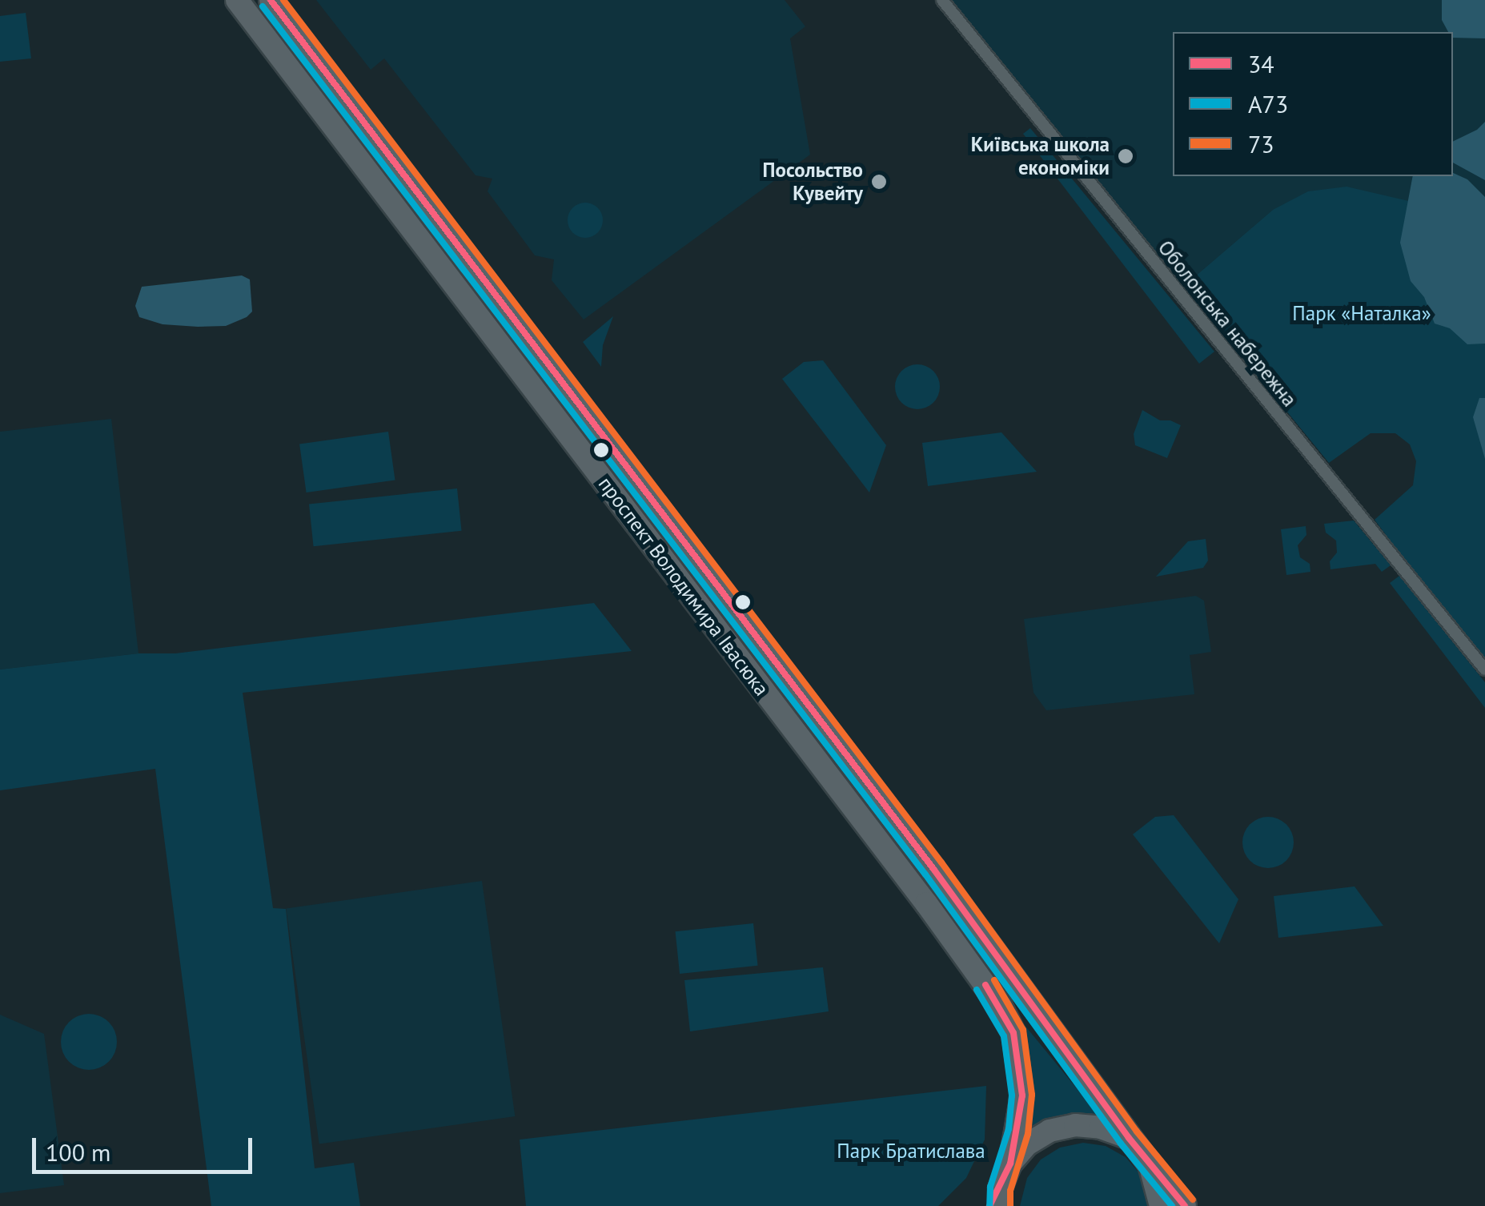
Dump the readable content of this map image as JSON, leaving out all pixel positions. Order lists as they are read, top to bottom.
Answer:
{
  "streets": {
    "main road": ["проспект Володимира Івасюка"],
    "street": ["Оболонська набережна"]
  },
  "parks": ["Парк «Наталка»", "Парк Братислава"],
  "places": ["Київська школа економіки", "Посольство Кувейту"],
  "lines": ["transit line 34", "transit line 73", "transit line А73"],
  "legend": ["34", "А73", "73"],
  "scale_bar": "100 m"
}
